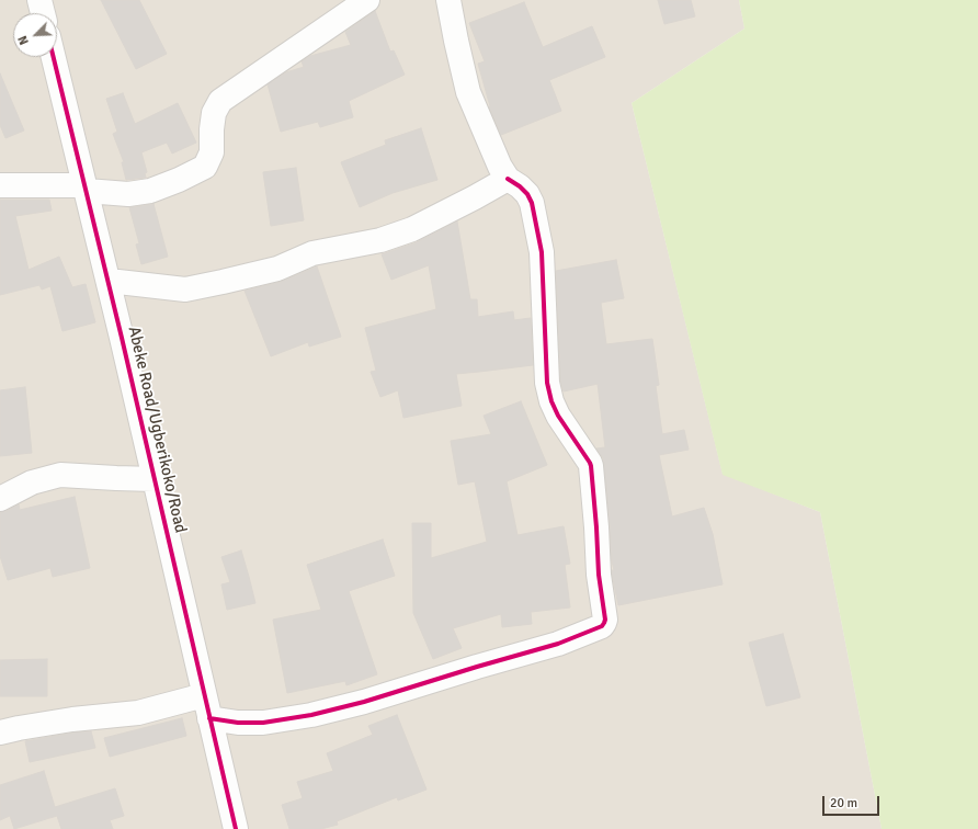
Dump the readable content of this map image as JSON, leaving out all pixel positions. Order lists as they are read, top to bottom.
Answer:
{
  "streets": {
    "street": ["Abeke Road/Ugberikoko/Road"]
  },
  "scale_bar": "20 m",
  "north": "bottom left"
}
